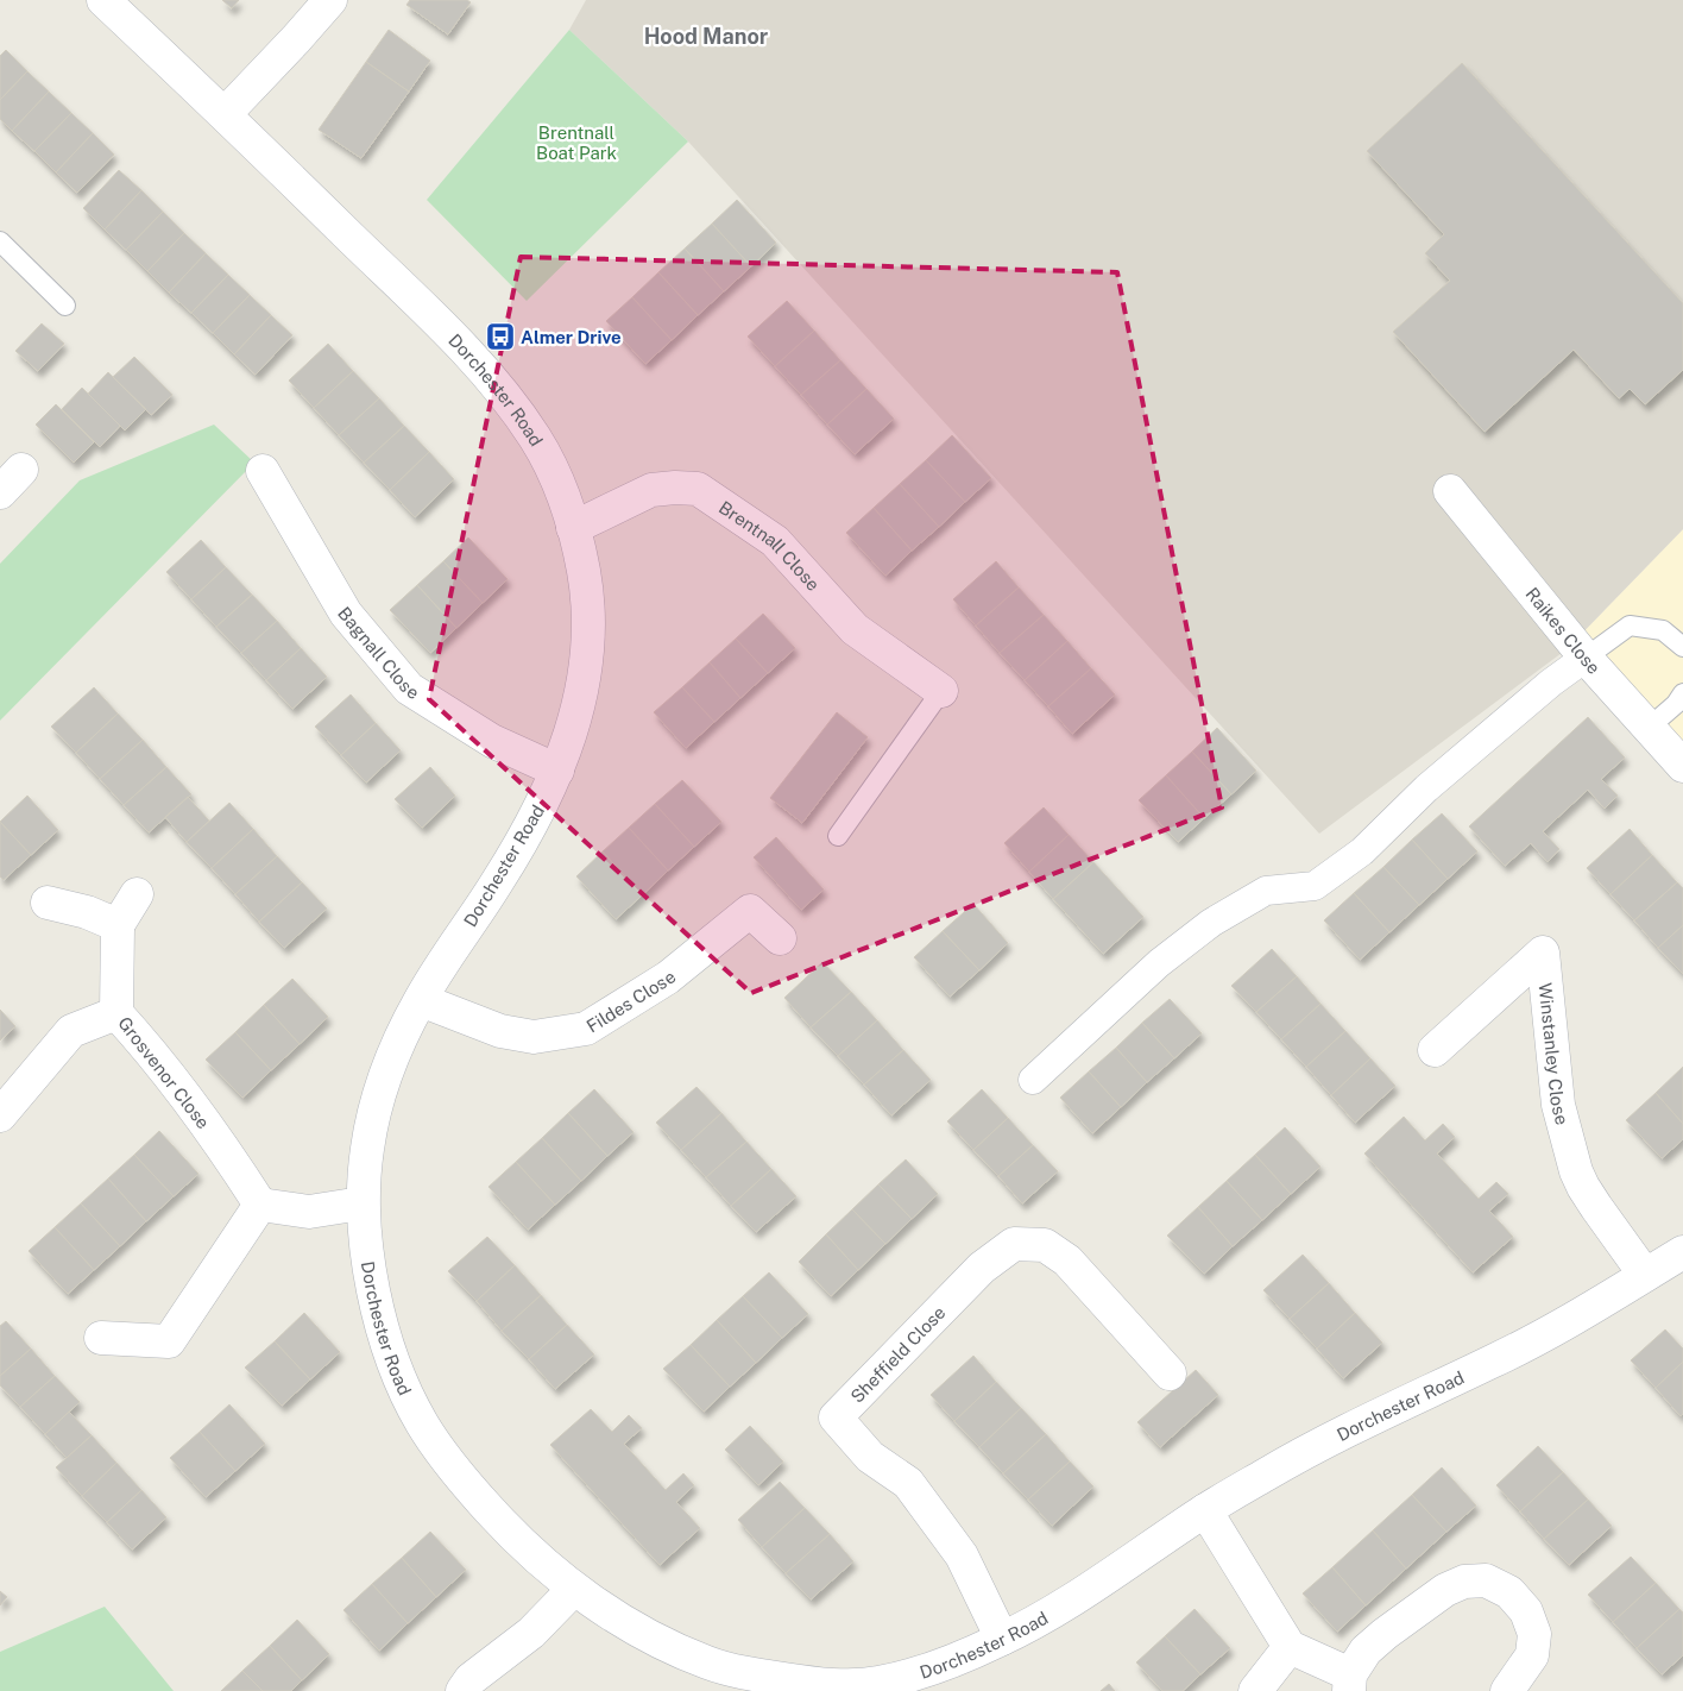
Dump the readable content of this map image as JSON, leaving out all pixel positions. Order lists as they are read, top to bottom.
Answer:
{
  "streets": {
    "street": [
      "Dorchester Road",
      "Brentnall Close",
      "Raikes Close",
      "Bagnall Close",
      "Fildes Close",
      "Winstanley Close",
      "Grosvenor Close",
      "Sheffield Close"
    ]
  },
  "crossings": [
    ["Dorchester Road", "Brentnall Close"],
    ["Dorchester Road", "Bagnall Close"],
    ["Dorchester Road", "Fildes Close"],
    ["Dorchester Road", "Winstanley Close"],
    ["Dorchester Road", "Sheffield Close"]
  ],
  "districts": ["Hood Manor"],
  "parks": ["Brentnall Boat Park"],
  "places": {
    "bus stop": ["Almer Drive"]
  }
}
